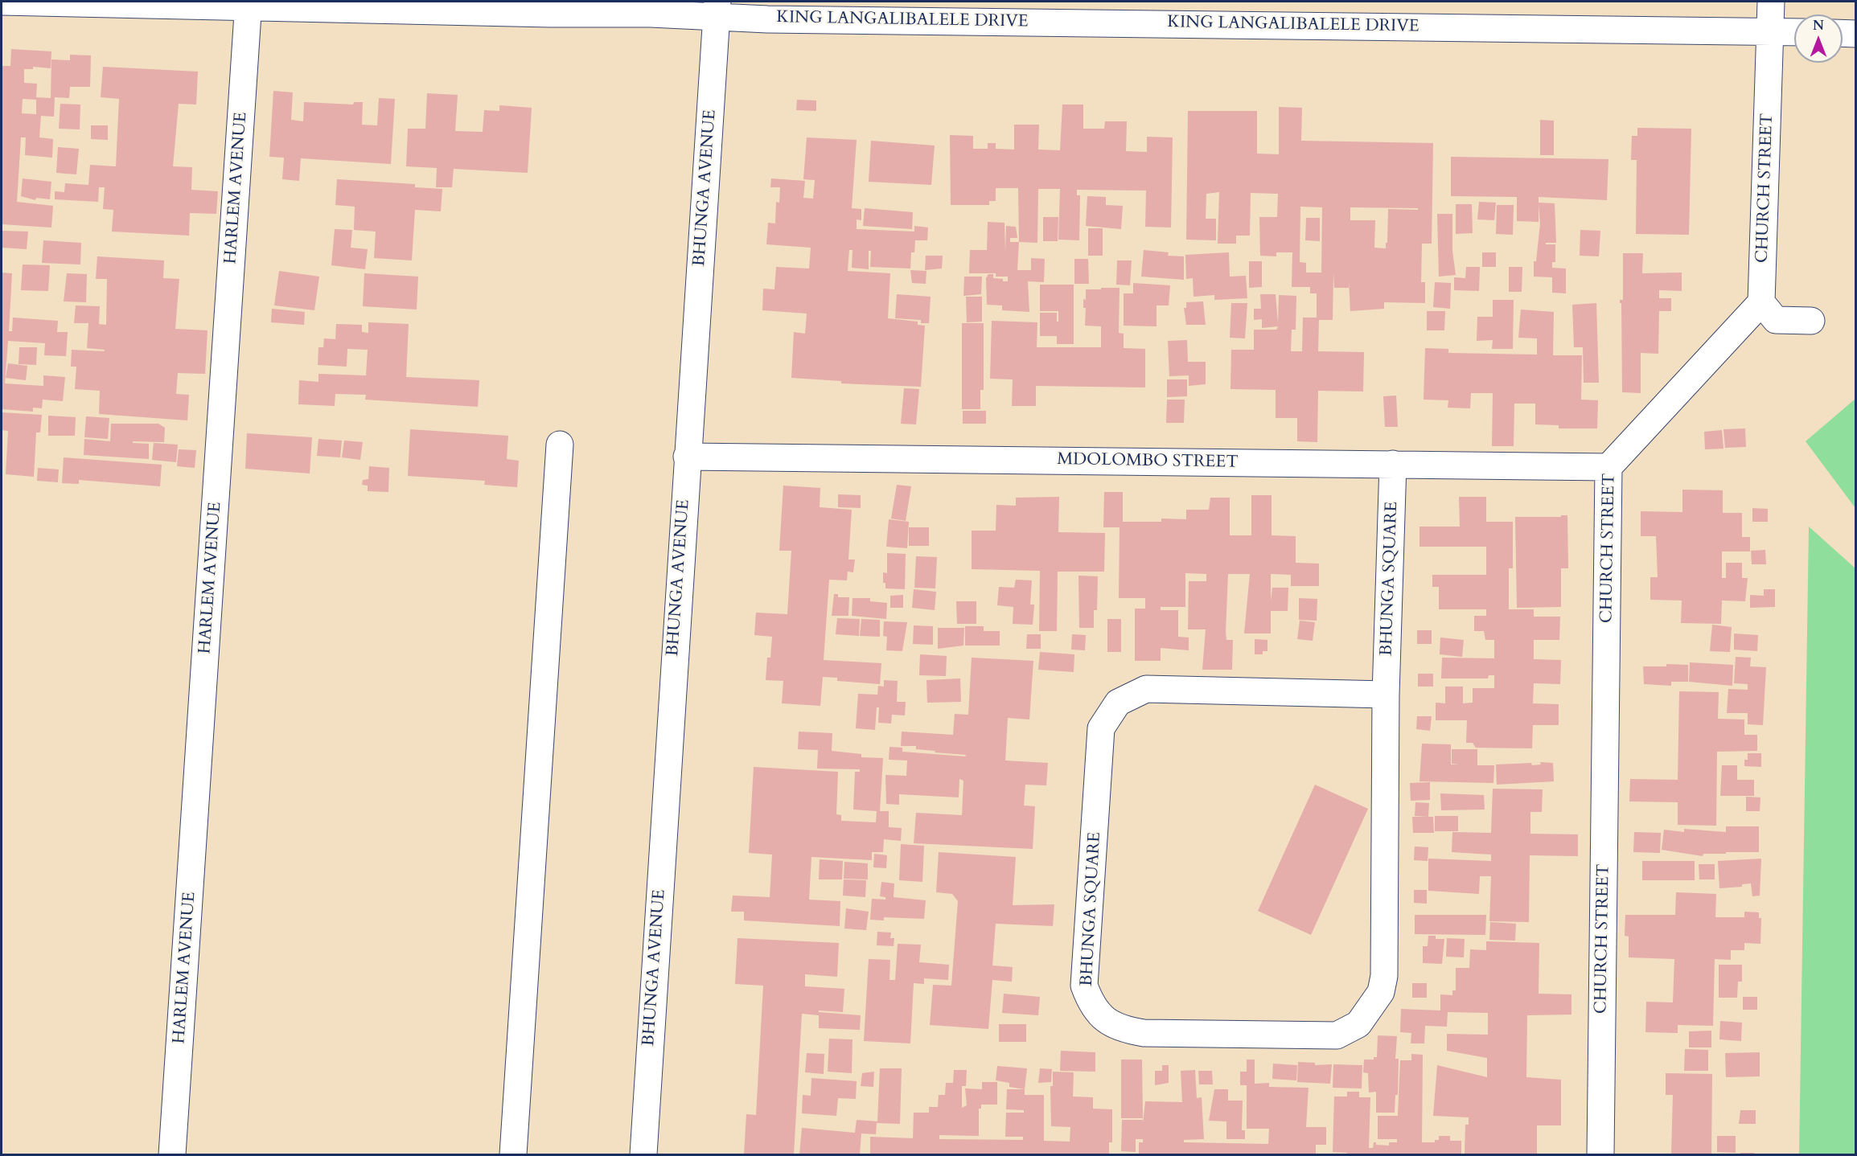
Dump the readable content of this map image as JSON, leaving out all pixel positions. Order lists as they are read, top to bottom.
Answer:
{
  "streets": {
    "street": [
      "KING LANGALIBALELE DRIVE",
      "HARLEM AVENUE",
      "BHUNGA AVENUE",
      "CHURCH STREET",
      "MDOLOMBO STREET",
      "BHUNGA SQUARE"
    ]
  },
  "crossings": [
    ["KING LANGALIBALELE DRIVE", "HARLEM AVENUE"],
    ["KING LANGALIBALELE DRIVE", "BHUNGA AVENUE"],
    ["KING LANGALIBALELE DRIVE", "CHURCH STREET"],
    ["BHUNGA AVENUE", "MDOLOMBO STREET"],
    ["CHURCH STREET", "MDOLOMBO STREET"],
    ["MDOLOMBO STREET", "BHUNGA SQUARE"]
  ],
  "north": "top"
}
